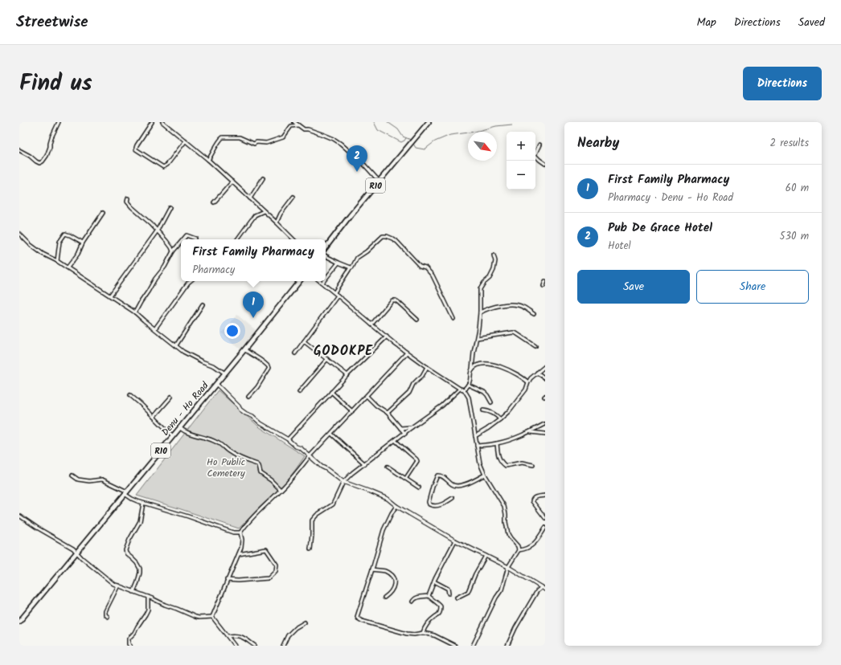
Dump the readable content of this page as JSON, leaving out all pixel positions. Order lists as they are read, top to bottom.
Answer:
{
  "streets": {
    "main road": ["R10", "Denu - Ho Road"]
  },
  "districts": ["GODOKPE"],
  "parks": ["Ho Public Cemetery"],
  "north": "bottom right",
  "page": {
    "header": "Streetwise",
    "nav": ["Map", "Directions", "Saved"],
    "title": "Find us",
    "buttons": [
      "Directions",
      ["Save", "Share"]
    ],
    "heading": ["Nearby", "2 results"],
    "map_buttons": ["+", "−"],
    "pins": ["2", "1"],
    "list": [
      {
        "mark": "1",
        "name": "First Family Pharmacy",
        "note": "Pharmacy · Denu - Ho Road",
        "value": "60 m"
      },
      {
        "mark": "2",
        "name": "Pub De Grace Hotel",
        "note": "Hotel",
        "value": "530 m"
      }
    ],
    "popup": ["First Family Pharmacy", "Pharmacy"]
  }
}
